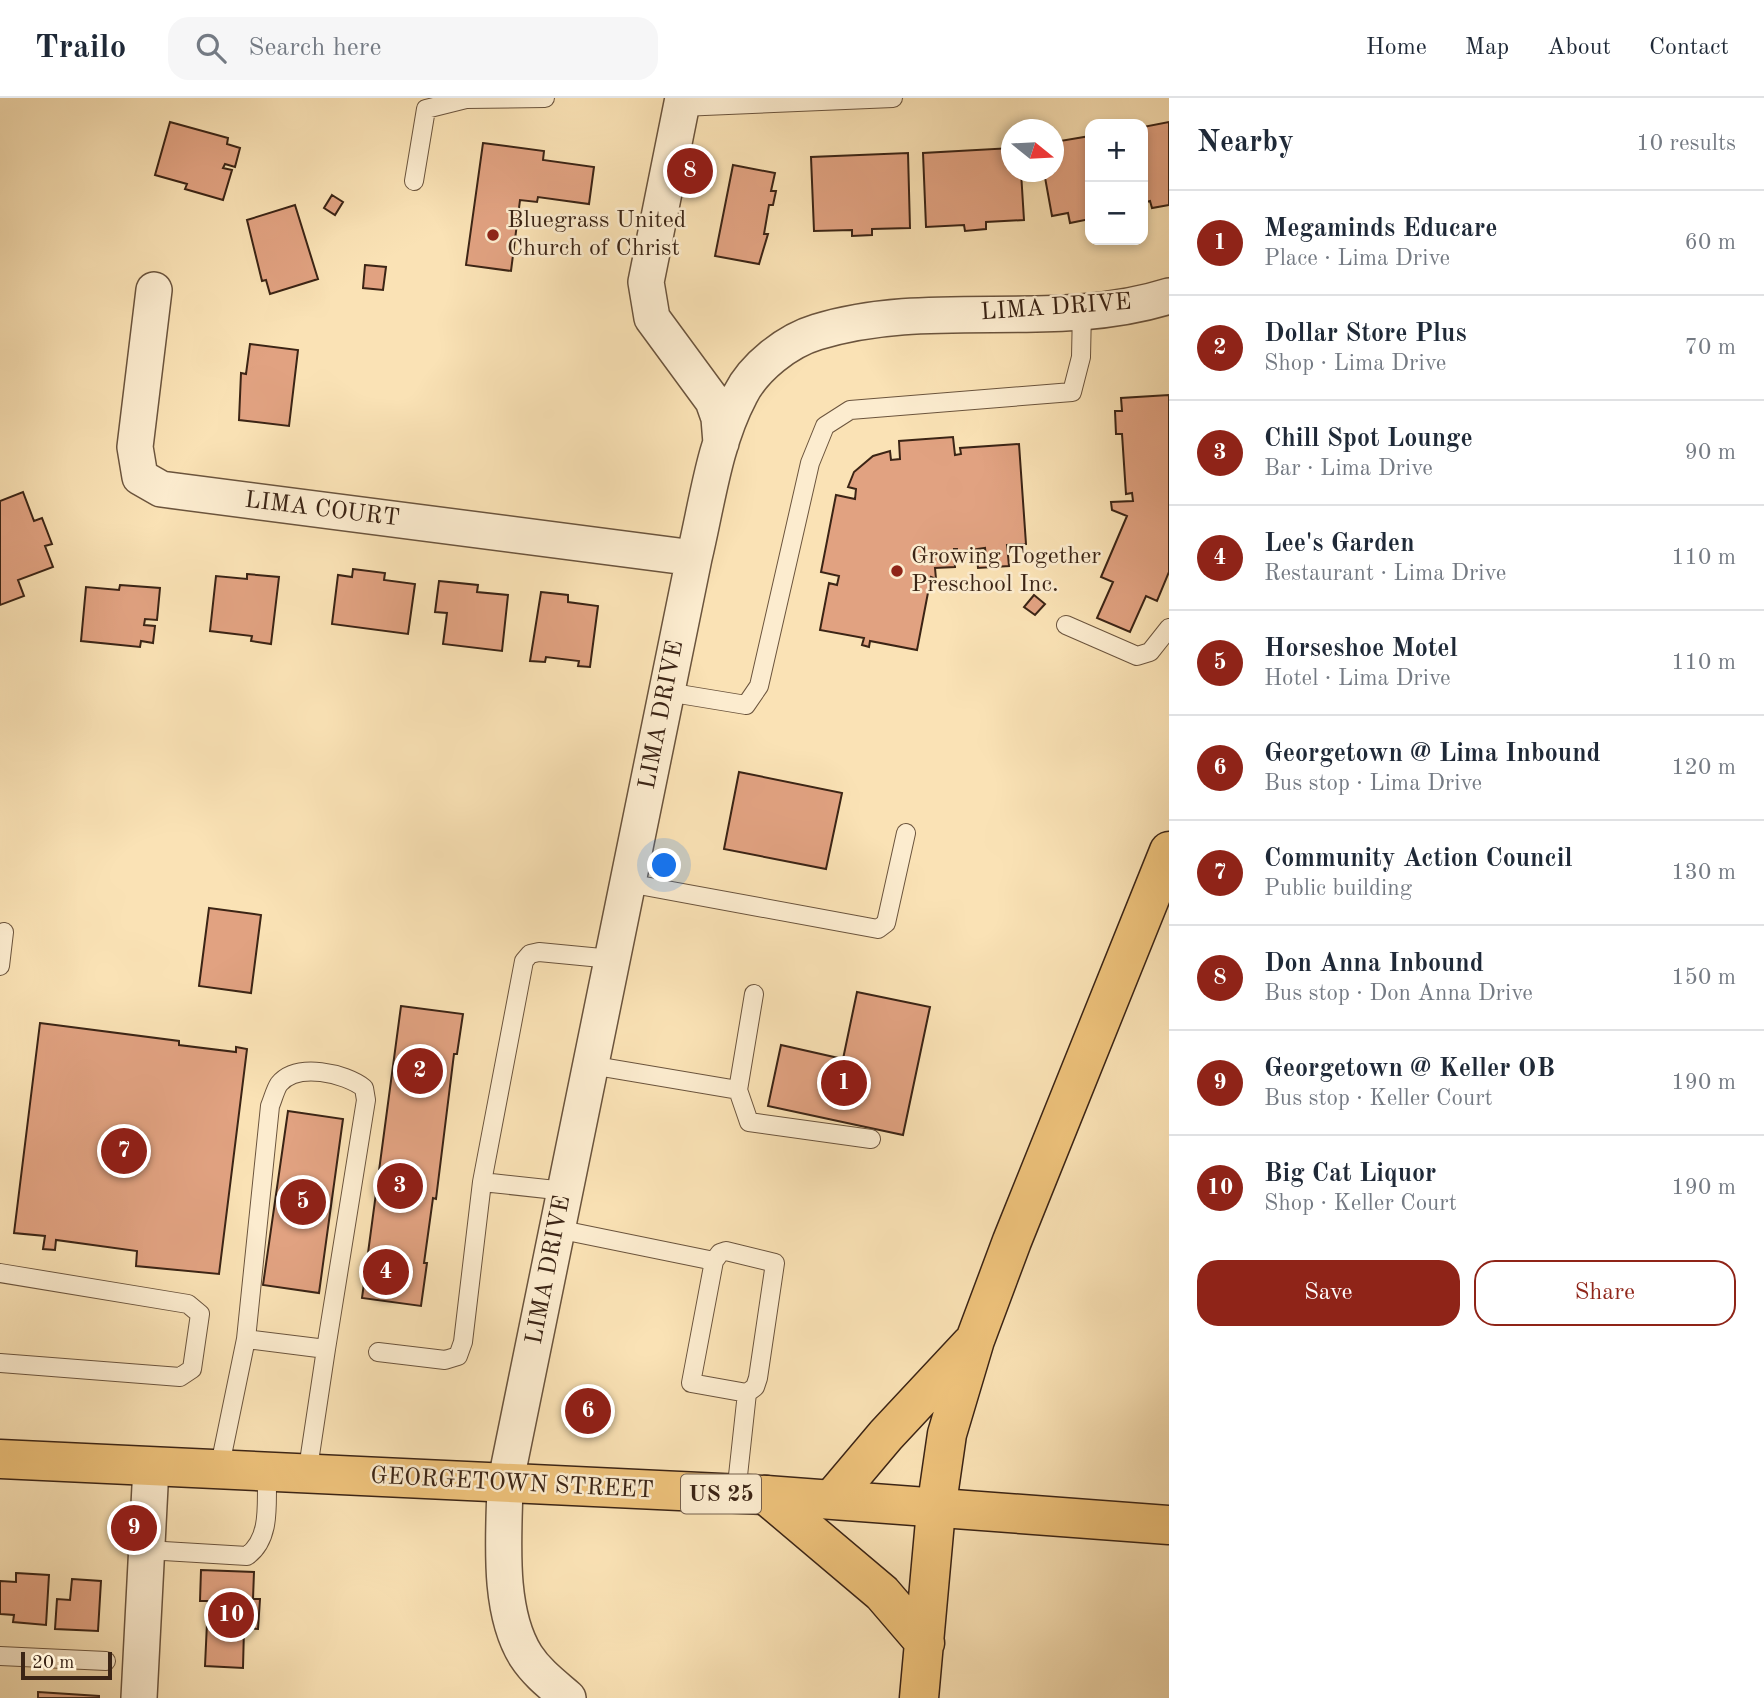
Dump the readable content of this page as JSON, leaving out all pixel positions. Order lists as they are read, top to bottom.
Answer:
{
  "streets": {
    "main road": ["GEORGETOWN STREET", "US 25"],
    "street": ["LIMA DRIVE", "LIMA COURT"]
  },
  "crossings": [
    ["LIMA DRIVE", "LIMA COURT"],
    ["LIMA DRIVE", "GEORGETOWN STREET"]
  ],
  "places": ["Bluegrass United Church of Christ", "Growing Together Preschool Inc."],
  "scale_bar": "20 m",
  "north": "right",
  "page": {
    "header": "Trailo",
    "search": "Search here",
    "nav": [
      "Home",
      "Map",
      "About",
      "Contact"
    ],
    "heading": ["Nearby", "10 results"],
    "map_buttons": ["+", "−"],
    "pins": [
      "8",
      "2",
      "1",
      "7",
      "3",
      "5",
      "4",
      "6",
      "9",
      "10"
    ],
    "list": [
      {
        "mark": "1",
        "name": "Megaminds Educare",
        "note": "Place · Lima Drive",
        "value": "60 m"
      },
      {
        "mark": "2",
        "name": "Dollar Store Plus",
        "note": "Shop · Lima Drive",
        "value": "70 m"
      },
      {
        "mark": "3",
        "name": "Chill Spot Lounge",
        "note": "Bar · Lima Drive",
        "value": "90 m"
      },
      {
        "mark": "4",
        "name": "Lee's Garden",
        "note": "Restaurant · Lima Drive",
        "value": "110 m"
      },
      {
        "mark": "5",
        "name": "Horseshoe Motel",
        "note": "Hotel · Lima Drive",
        "value": "110 m"
      },
      {
        "mark": "6",
        "name": "Georgetown @ Lima Inbound",
        "note": "Bus stop · Lima Drive",
        "value": "120 m"
      },
      {
        "mark": "7",
        "name": "Community Action Council",
        "note": "Public building",
        "value": "130 m"
      },
      {
        "mark": "8",
        "name": "Don Anna Inbound",
        "note": "Bus stop · Don Anna Drive",
        "value": "150 m"
      },
      {
        "mark": "9",
        "name": "Georgetown @ Keller OB",
        "note": "Bus stop · Keller Court",
        "value": "190 m"
      },
      {
        "mark": "10",
        "name": "Big Cat Liquor",
        "note": "Shop · Keller Court",
        "value": "190 m"
      }
    ],
    "buttons": ["Save", "Share"],
    "scale": "20 m"
  }
}
